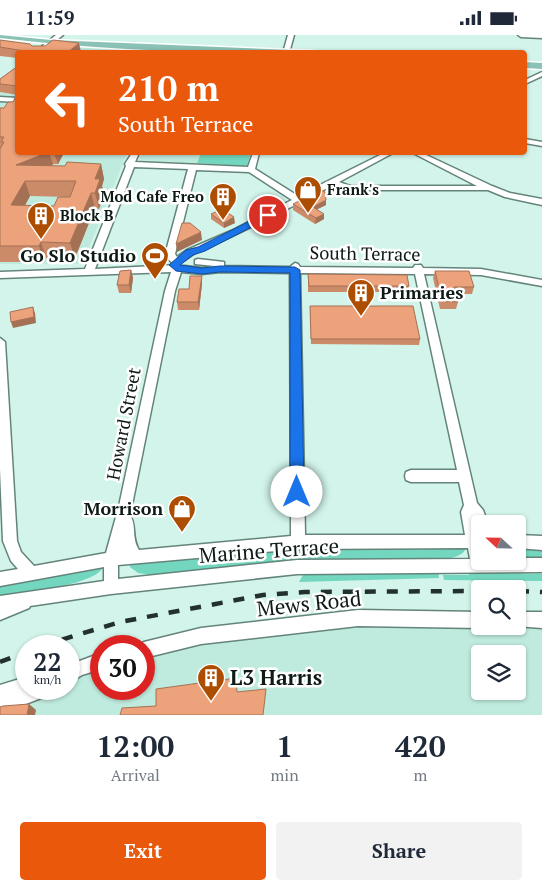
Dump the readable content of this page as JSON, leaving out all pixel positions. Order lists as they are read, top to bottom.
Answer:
{
  "streets": {
    "street": [
      "South Terrace",
      "Howard Street",
      "Marine Terrace",
      "Mews Road"
    ]
  },
  "crossings": [
    ["South Terrace", "Howard Street"],
    ["Howard Street", "Marine Terrace"]
  ],
  "places": {
    "shop": ["Frank's", "Morrison"],
    "building": [
      "Mod Cafe Freo",
      "Block B",
      "Primaries",
      "L3 Harris"
    ],
    "sports": ["Go Slo Studio"]
  },
  "north": "left",
  "page": {
    "status": "11:59",
    "turn": ["210 m", "South Terrace"],
    "speed": "22 km/h",
    "limit": "30",
    "eta": [
      "12:00",
      "Arrival",
      "1",
      "min",
      "420",
      "m"
    ],
    "buttons": ["Exit", "Share"]
  }
}
